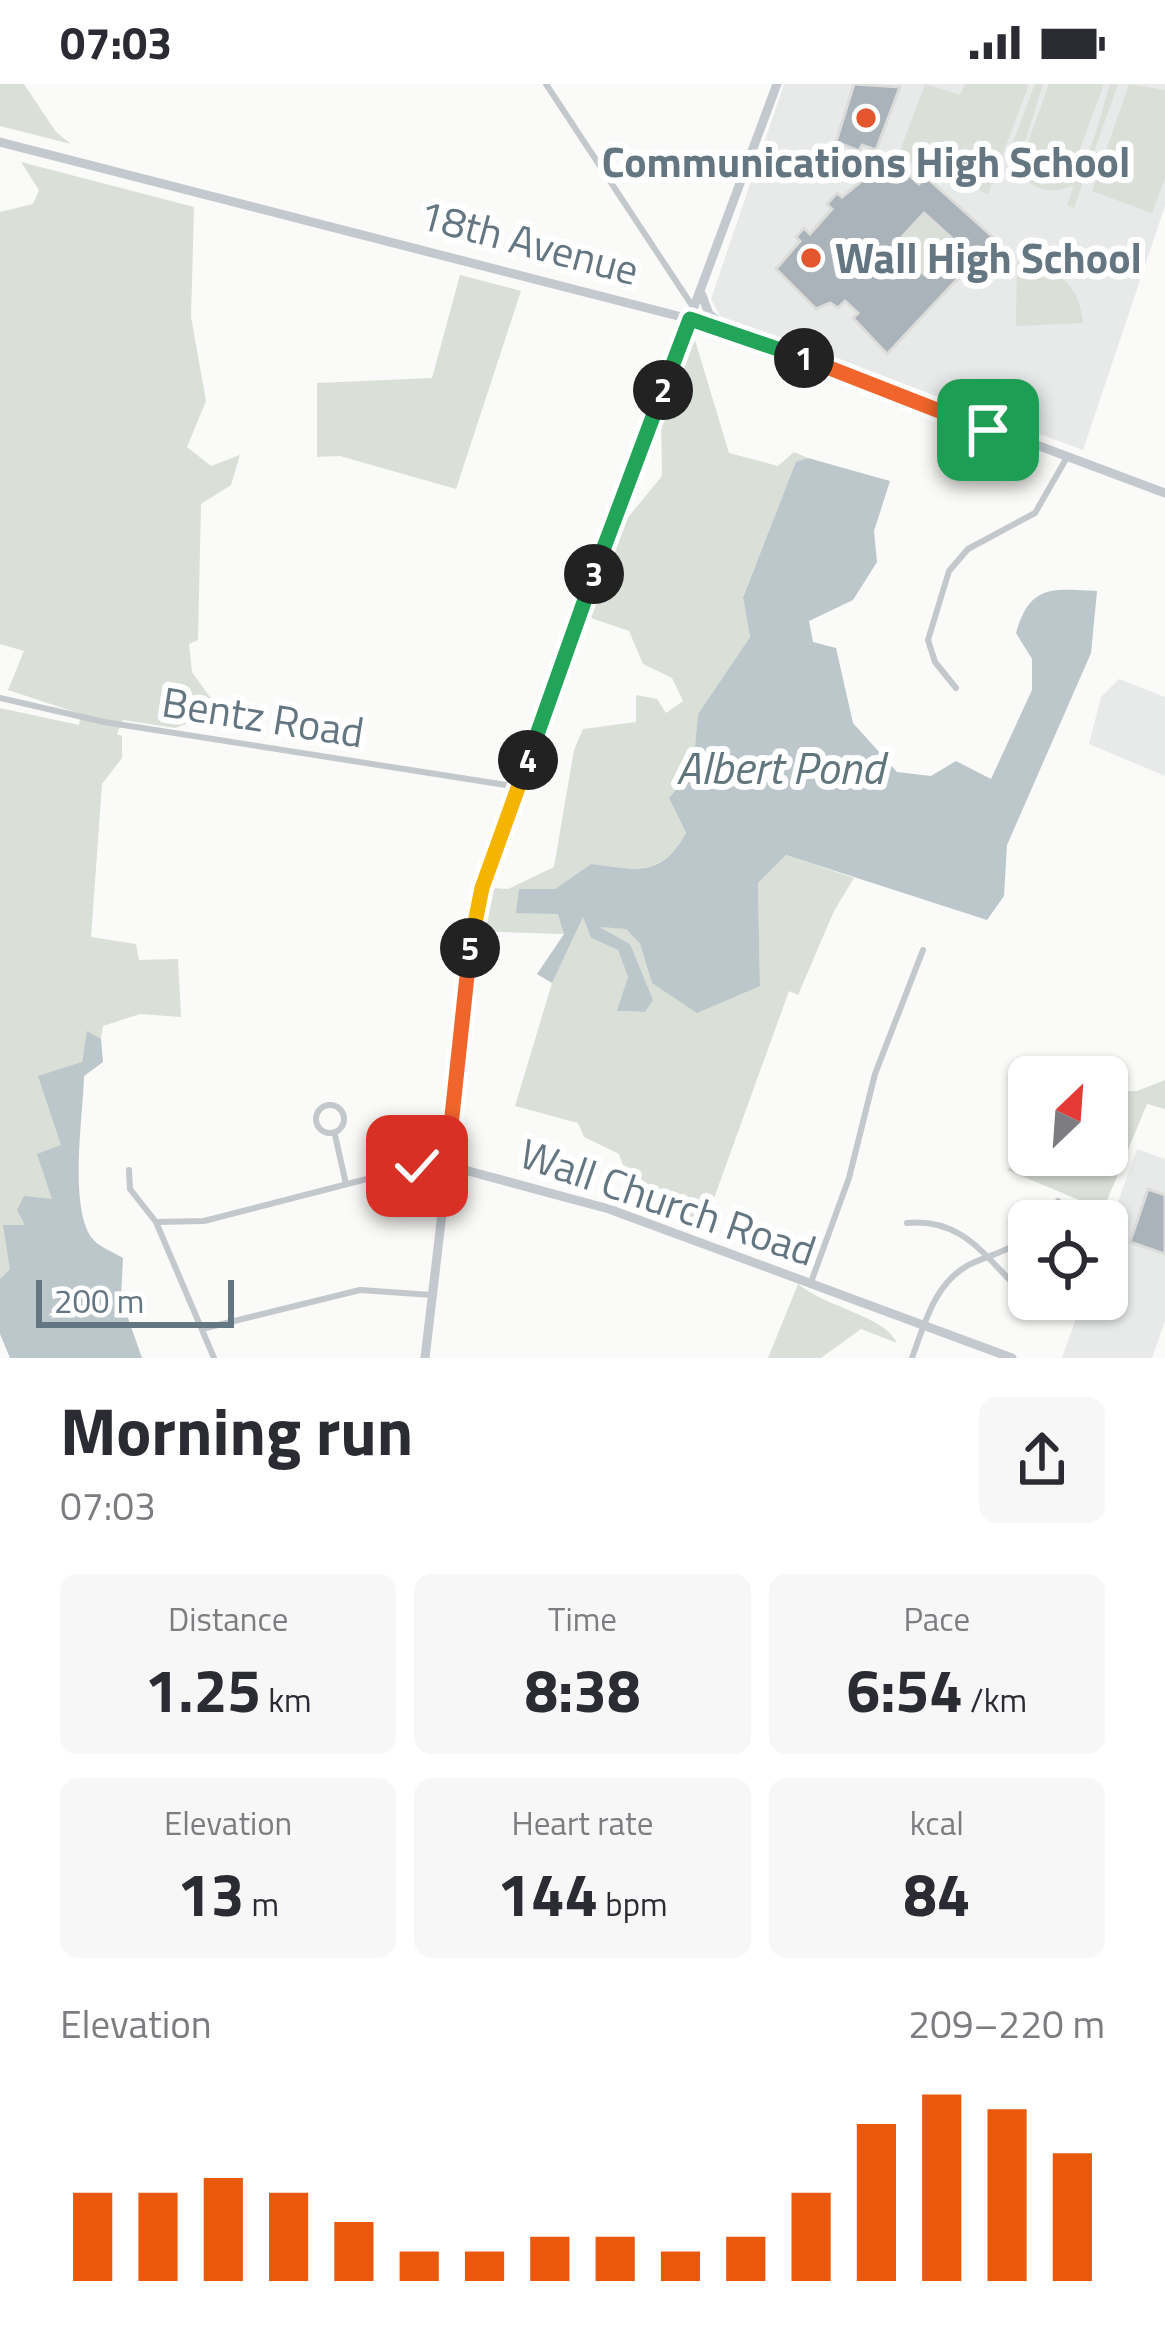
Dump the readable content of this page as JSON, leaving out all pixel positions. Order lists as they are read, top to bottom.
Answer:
{
  "streets": {
    "street": ["18th Avenue", "Bentz Road", "Wall Church Road"]
  },
  "water": ["Albert Pond"],
  "places": ["Communications High School", "Wall High School"],
  "scale_bar": "200 m",
  "north": "top right",
  "page": {
    "status": "07:03",
    "pins": [
      "1",
      "2",
      "3",
      "4",
      "5"
    ],
    "scale": "200 m",
    "heading": ["Morning run", "07:03"],
    "stats": [
      ["Distance", "1.25 km"],
      ["Time", "8:38"],
      ["Pace", "6:54 /km"],
      ["Elevation", "13 m"],
      ["Heart rate", "144 bpm"],
      ["kcal", "84"]
    ],
    "chart": ["Elevation", "209–220 m"]
  }
}
